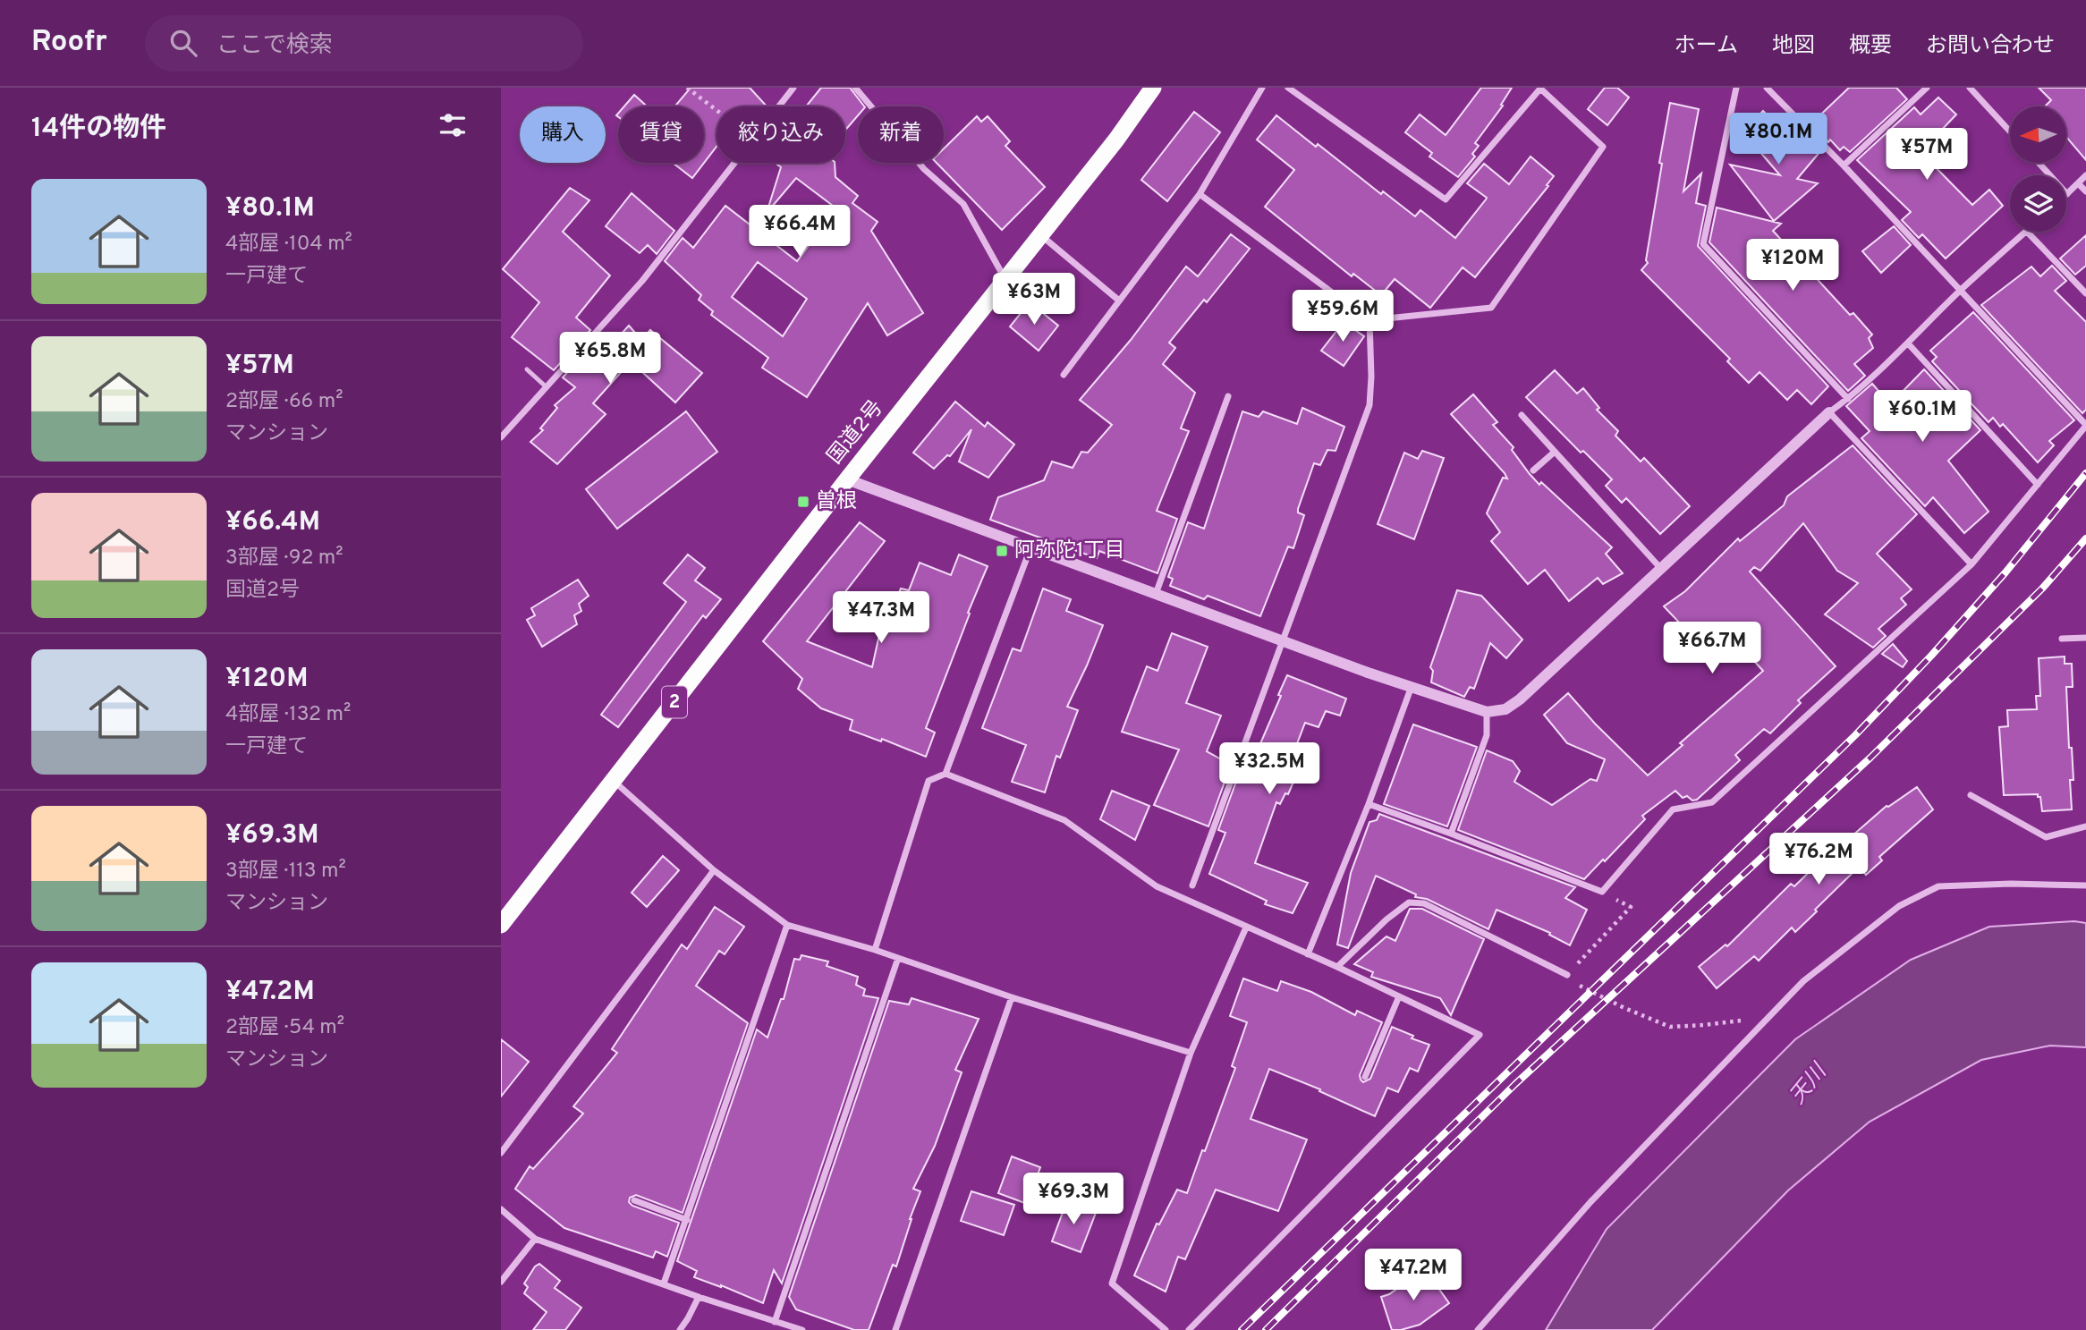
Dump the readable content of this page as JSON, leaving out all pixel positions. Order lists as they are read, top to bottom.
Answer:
{
  "streets": {
    "highway": ["国道2号", "2"]
  },
  "water": ["天川"],
  "places": {
    "transit": ["曽根", "阿弥陀1丁目"]
  },
  "north": "left",
  "page": {
    "header": "Roofr",
    "search": "ここで検索",
    "nav": [
      "ホーム",
      "地図",
      "概要",
      "お問い合わせ"
    ],
    "heading": "14件の物件",
    "chip": [
      "購入",
      "賃貸",
      "絞り込み",
      "新着"
    ],
    "price": [
      "¥80.1M",
      "¥57M",
      "¥66.4M",
      "¥120M",
      "¥63M",
      "¥59.6M",
      "¥65.8M",
      "¥60.1M",
      "¥47.3M",
      "¥66.7M",
      "¥32.5M",
      "¥76.2M",
      "¥69.3M",
      "¥47.2M"
    ],
    "list": [
      {
        "name": "¥80.1M",
        "note": "4部屋 · 104 m² · 一戸建て"
      },
      {
        "name": "¥57M",
        "note": "2部屋 · 66 m² · マンション"
      },
      {
        "name": "¥66.4M",
        "note": "3部屋 · 92 m² · 国道2号"
      },
      {
        "name": "¥120M",
        "note": "4部屋 · 132 m² · 一戸建て"
      },
      {
        "name": "¥69.3M",
        "note": "3部屋 · 113 m² · マンション"
      },
      {
        "name": "¥47.2M",
        "note": "2部屋 · 54 m² · マンション"
      }
    ]
  }
}
